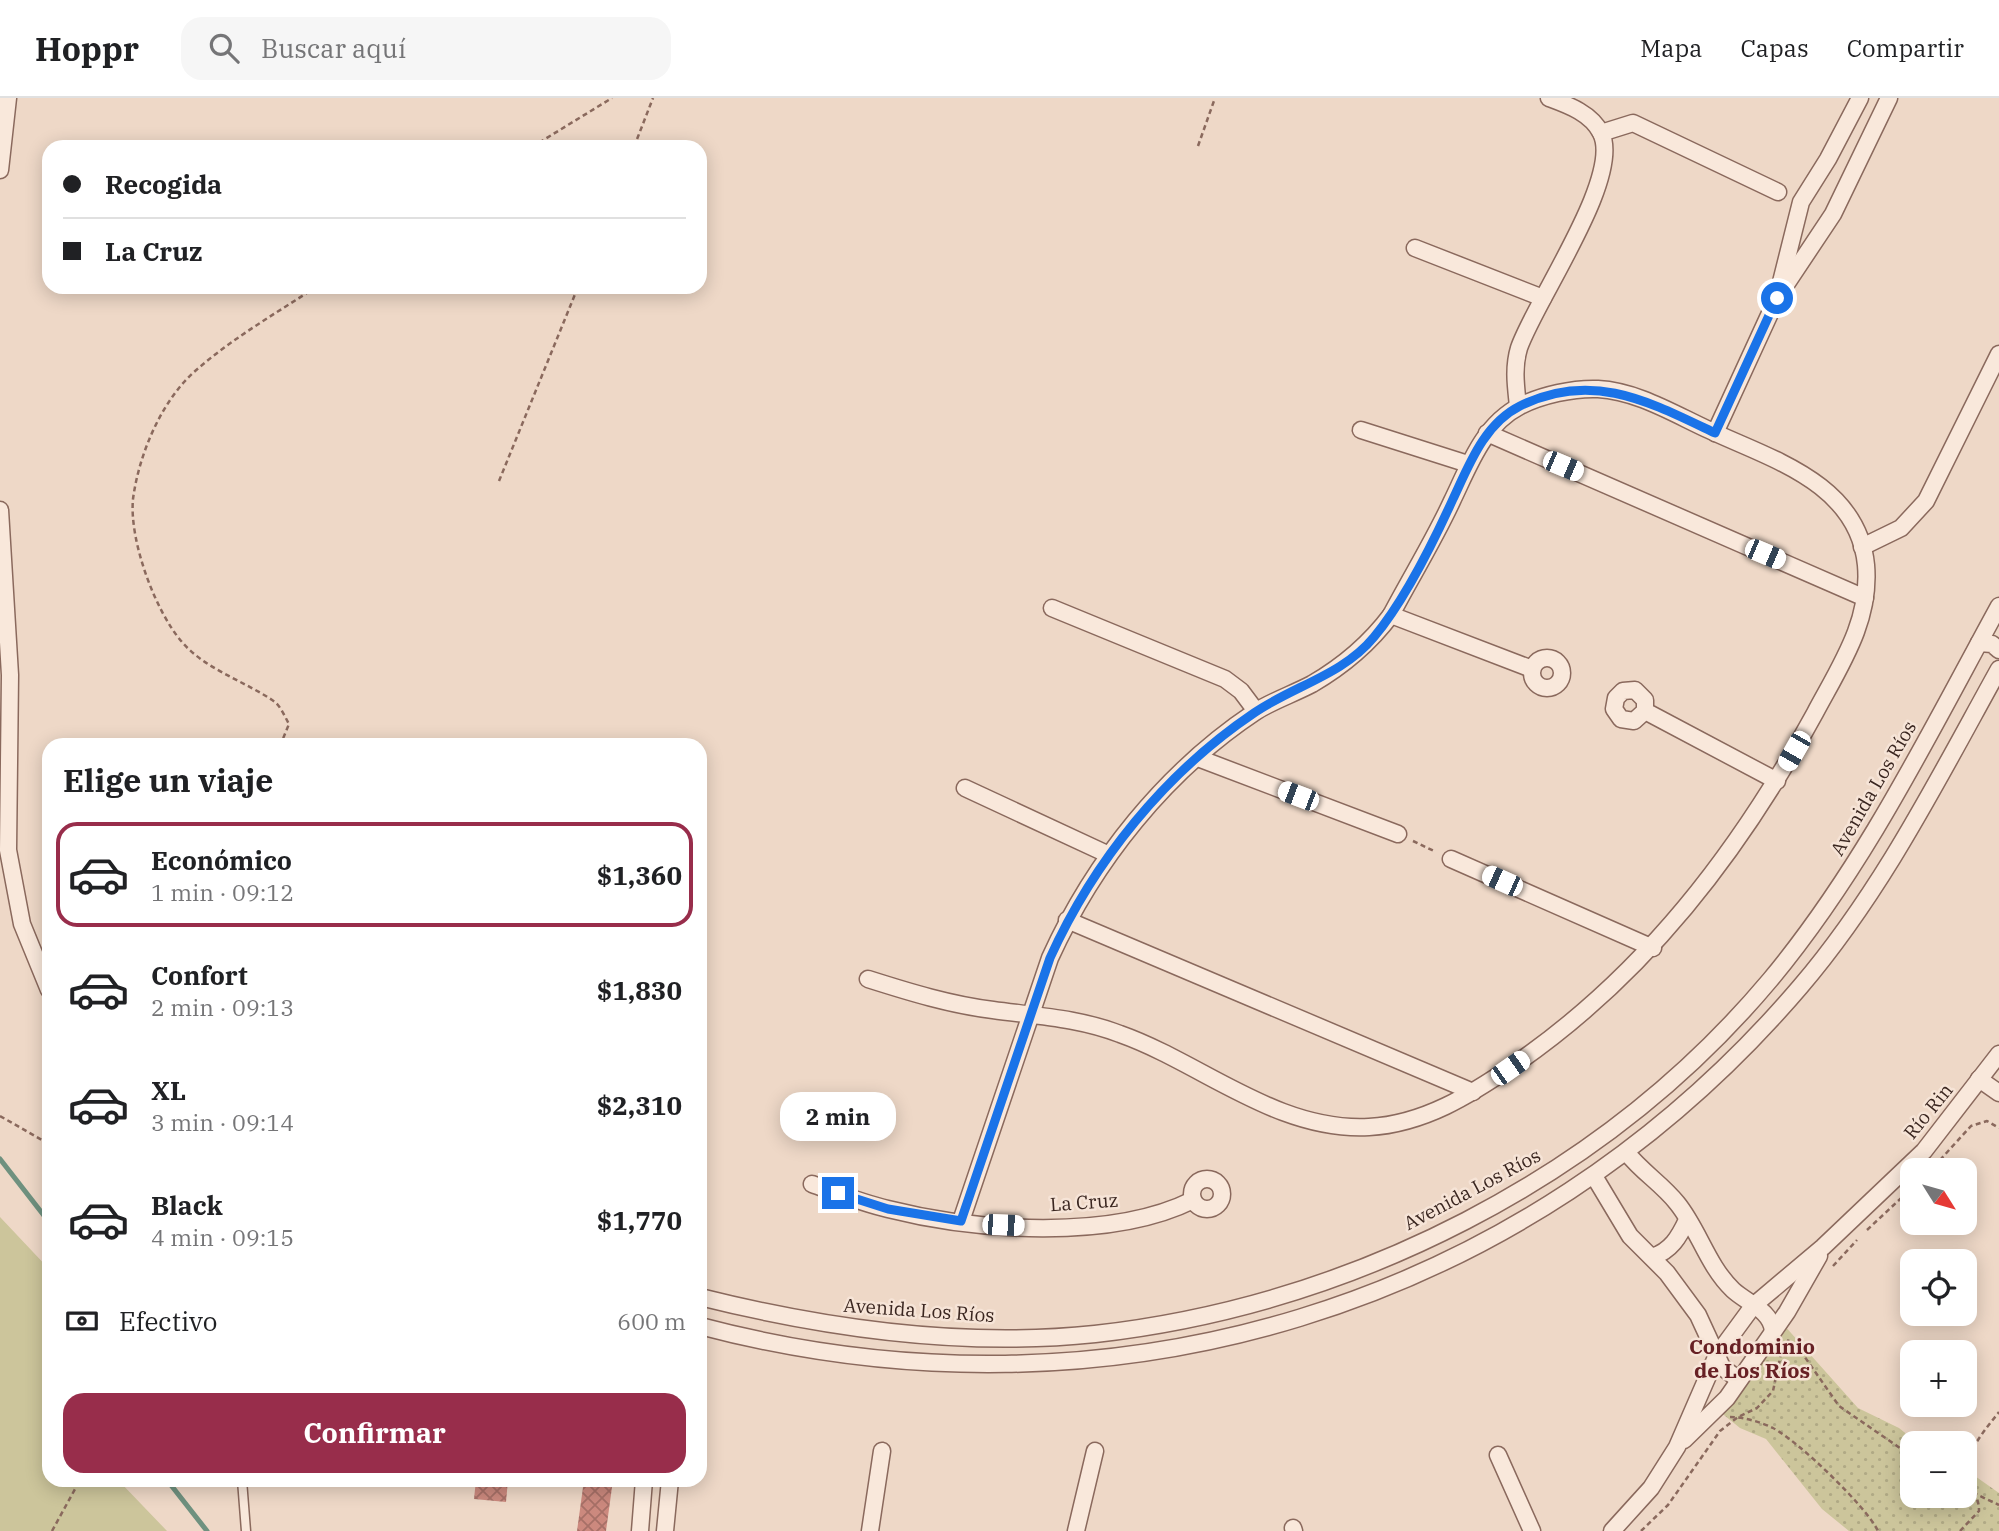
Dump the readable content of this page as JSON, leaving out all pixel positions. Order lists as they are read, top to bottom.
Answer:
{
  "streets": {
    "street": ["Avenida Los Ríos", "Río Rin", "La Cruz"]
  },
  "districts": ["Condominio de Los Ríos"],
  "north": "bottom right",
  "page": {
    "header": "Hoppr",
    "search": "Buscar aquí",
    "nav": ["Mapa", "Capas", "Compartir"],
    "banner": ["Recogida", "La Cruz"],
    "heading": "Elige un viaje",
    "list": [
      {
        "name": "Económico",
        "note": "1 min · 09:12",
        "value": "$1,360"
      },
      {
        "name": "Confort",
        "note": "2 min · 09:13",
        "value": "$1,830"
      },
      {
        "name": "XL",
        "note": "3 min · 09:14",
        "value": "$2,310"
      },
      {
        "name": "Black",
        "note": "4 min · 09:15",
        "value": "$1,770"
      }
    ],
    "bubble": "2 min",
    "map_buttons": ["+", "−"],
    "pay": ["Efectivo", "600 m"],
    "buttons": "Confirmar"
  }
}
